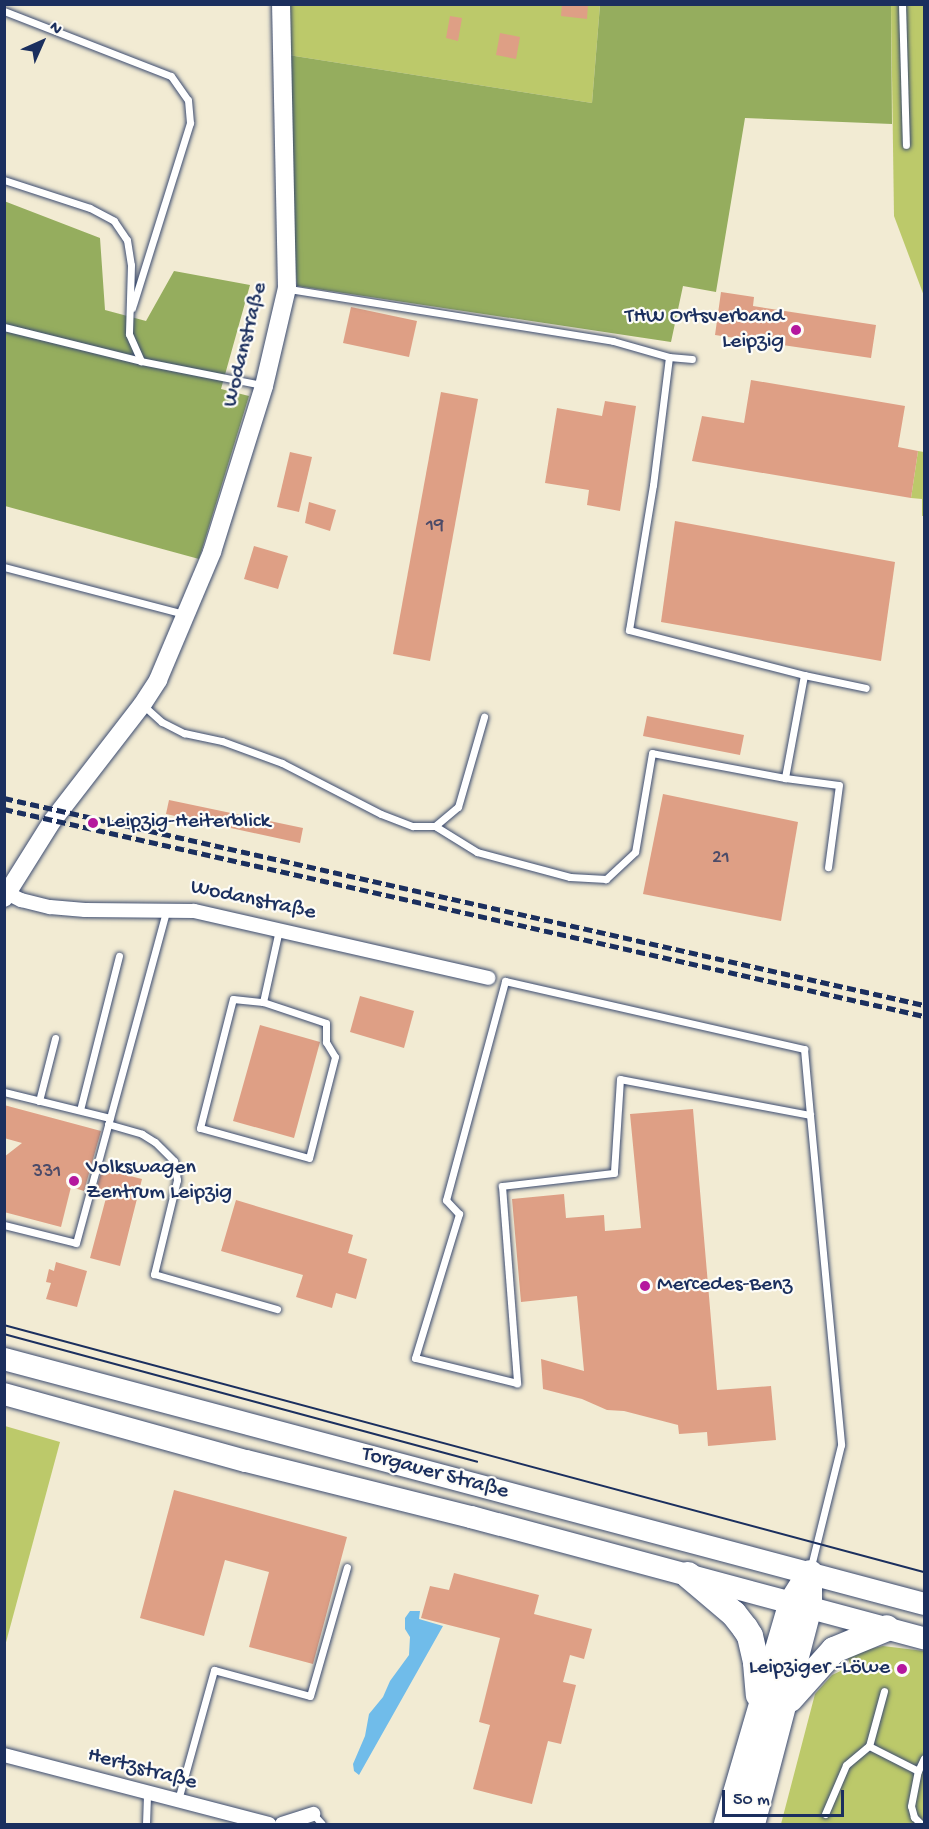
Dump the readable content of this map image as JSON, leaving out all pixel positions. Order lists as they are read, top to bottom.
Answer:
{
  "streets": {
    "main road": ["Torgauer Straße"],
    "street": ["Wodanstraße", "Hertzstraße"]
  },
  "places": [
    "THW Ortsverband Leipzig",
    "Leipzig-Heiterblick",
    "Volkswagen Zentrum Leipzig",
    "Mercedes-Benz",
    "Leipziger -Löwe"
  ],
  "house_numbers": ["19", "21", "331"],
  "scale_bar": "50 m",
  "north": "top right"
}
